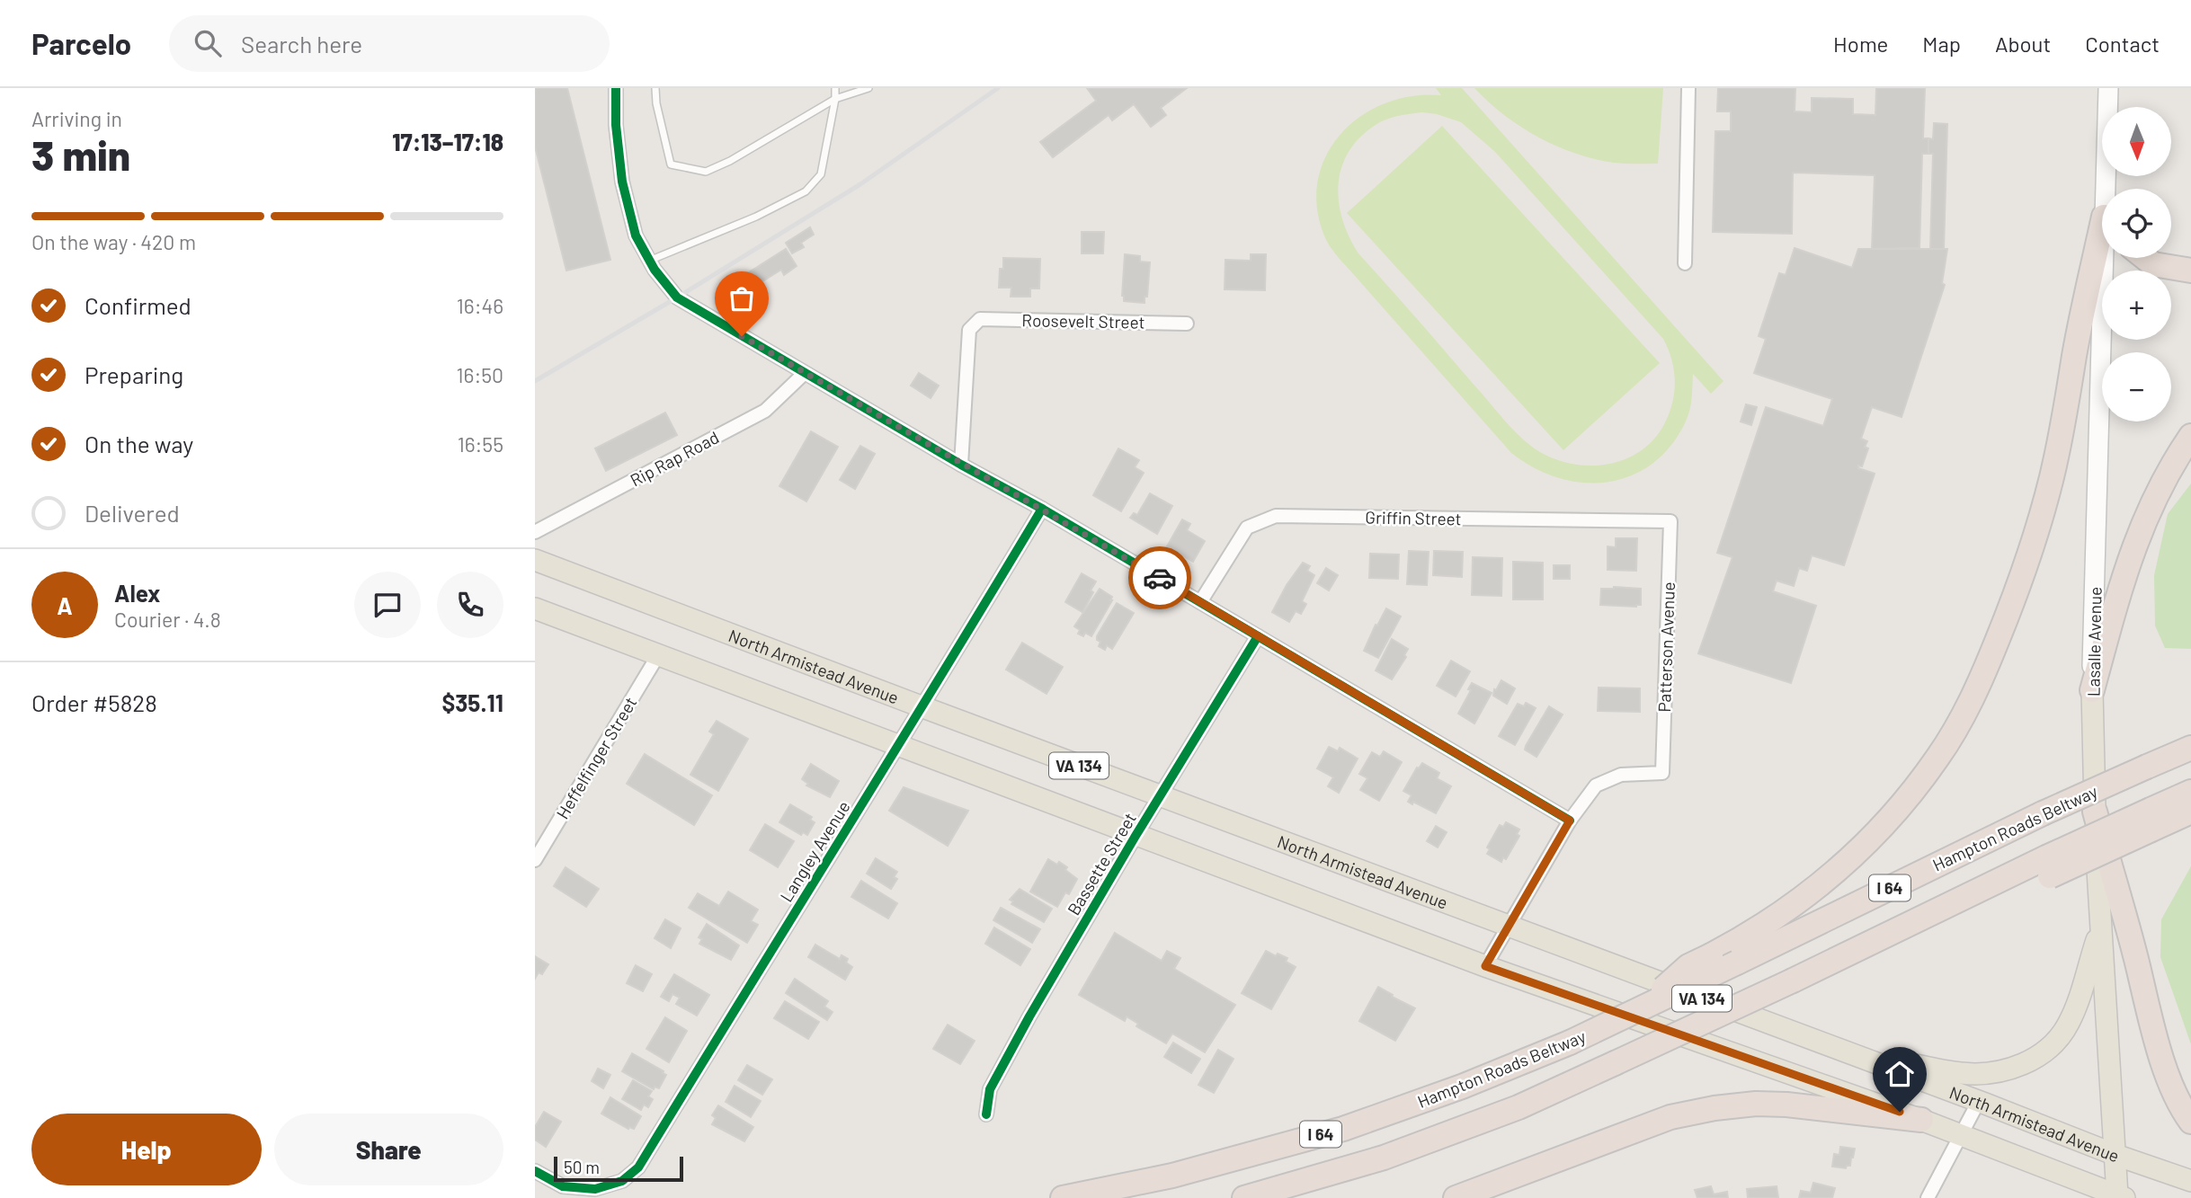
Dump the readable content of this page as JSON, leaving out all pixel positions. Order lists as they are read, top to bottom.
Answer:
{
  "streets": {
    "highway": ["Hampton Roads Beltway", "I 64"],
    "main road": ["Lasalle Avenue", "North Armistead Avenue", "VA 134"],
    "street": [
      "Roosevelt Street",
      "Rip Rap Road",
      "Griffin Street",
      "Patterson Avenue",
      "Heffelfinger Street",
      "Langley Avenue",
      "Bassette Street"
    ]
  },
  "crossings": [
    ["Griffin Street", "Patterson Avenue"],
    ["Lasalle Avenue", "North Armistead Avenue"],
    ["Lasalle Avenue", "VA 134"],
    ["North Armistead Avenue", "Langley Avenue"],
    ["North Armistead Avenue", "Bassette Street"],
    ["Heffelfinger Street", "VA 134"],
    ["VA 134", "Langley Avenue"],
    ["VA 134", "Bassette Street"]
  ],
  "scale_bar": "50 m",
  "north": "bottom",
  "page": {
    "header": "Parcelo",
    "search": "Search here",
    "nav": [
      "Home",
      "Map",
      "About",
      "Contact"
    ],
    "heading": ["3 min", "Arriving in", "17:13–17:18"],
    "panel": [
      "Alex",
      "Courier · 4.8",
      "Order #5828",
      "$35.11"
    ],
    "map_buttons": ["+", "−"],
    "bar": "On the way · 420 m",
    "list": [
      ["Confirmed", "16:46"],
      ["Preparing", "16:50"],
      ["On the way", "16:55"],
      "Delivered"
    ],
    "round": "A",
    "buttons": ["Help", "Share"],
    "scale": "50 m"
  }
}
